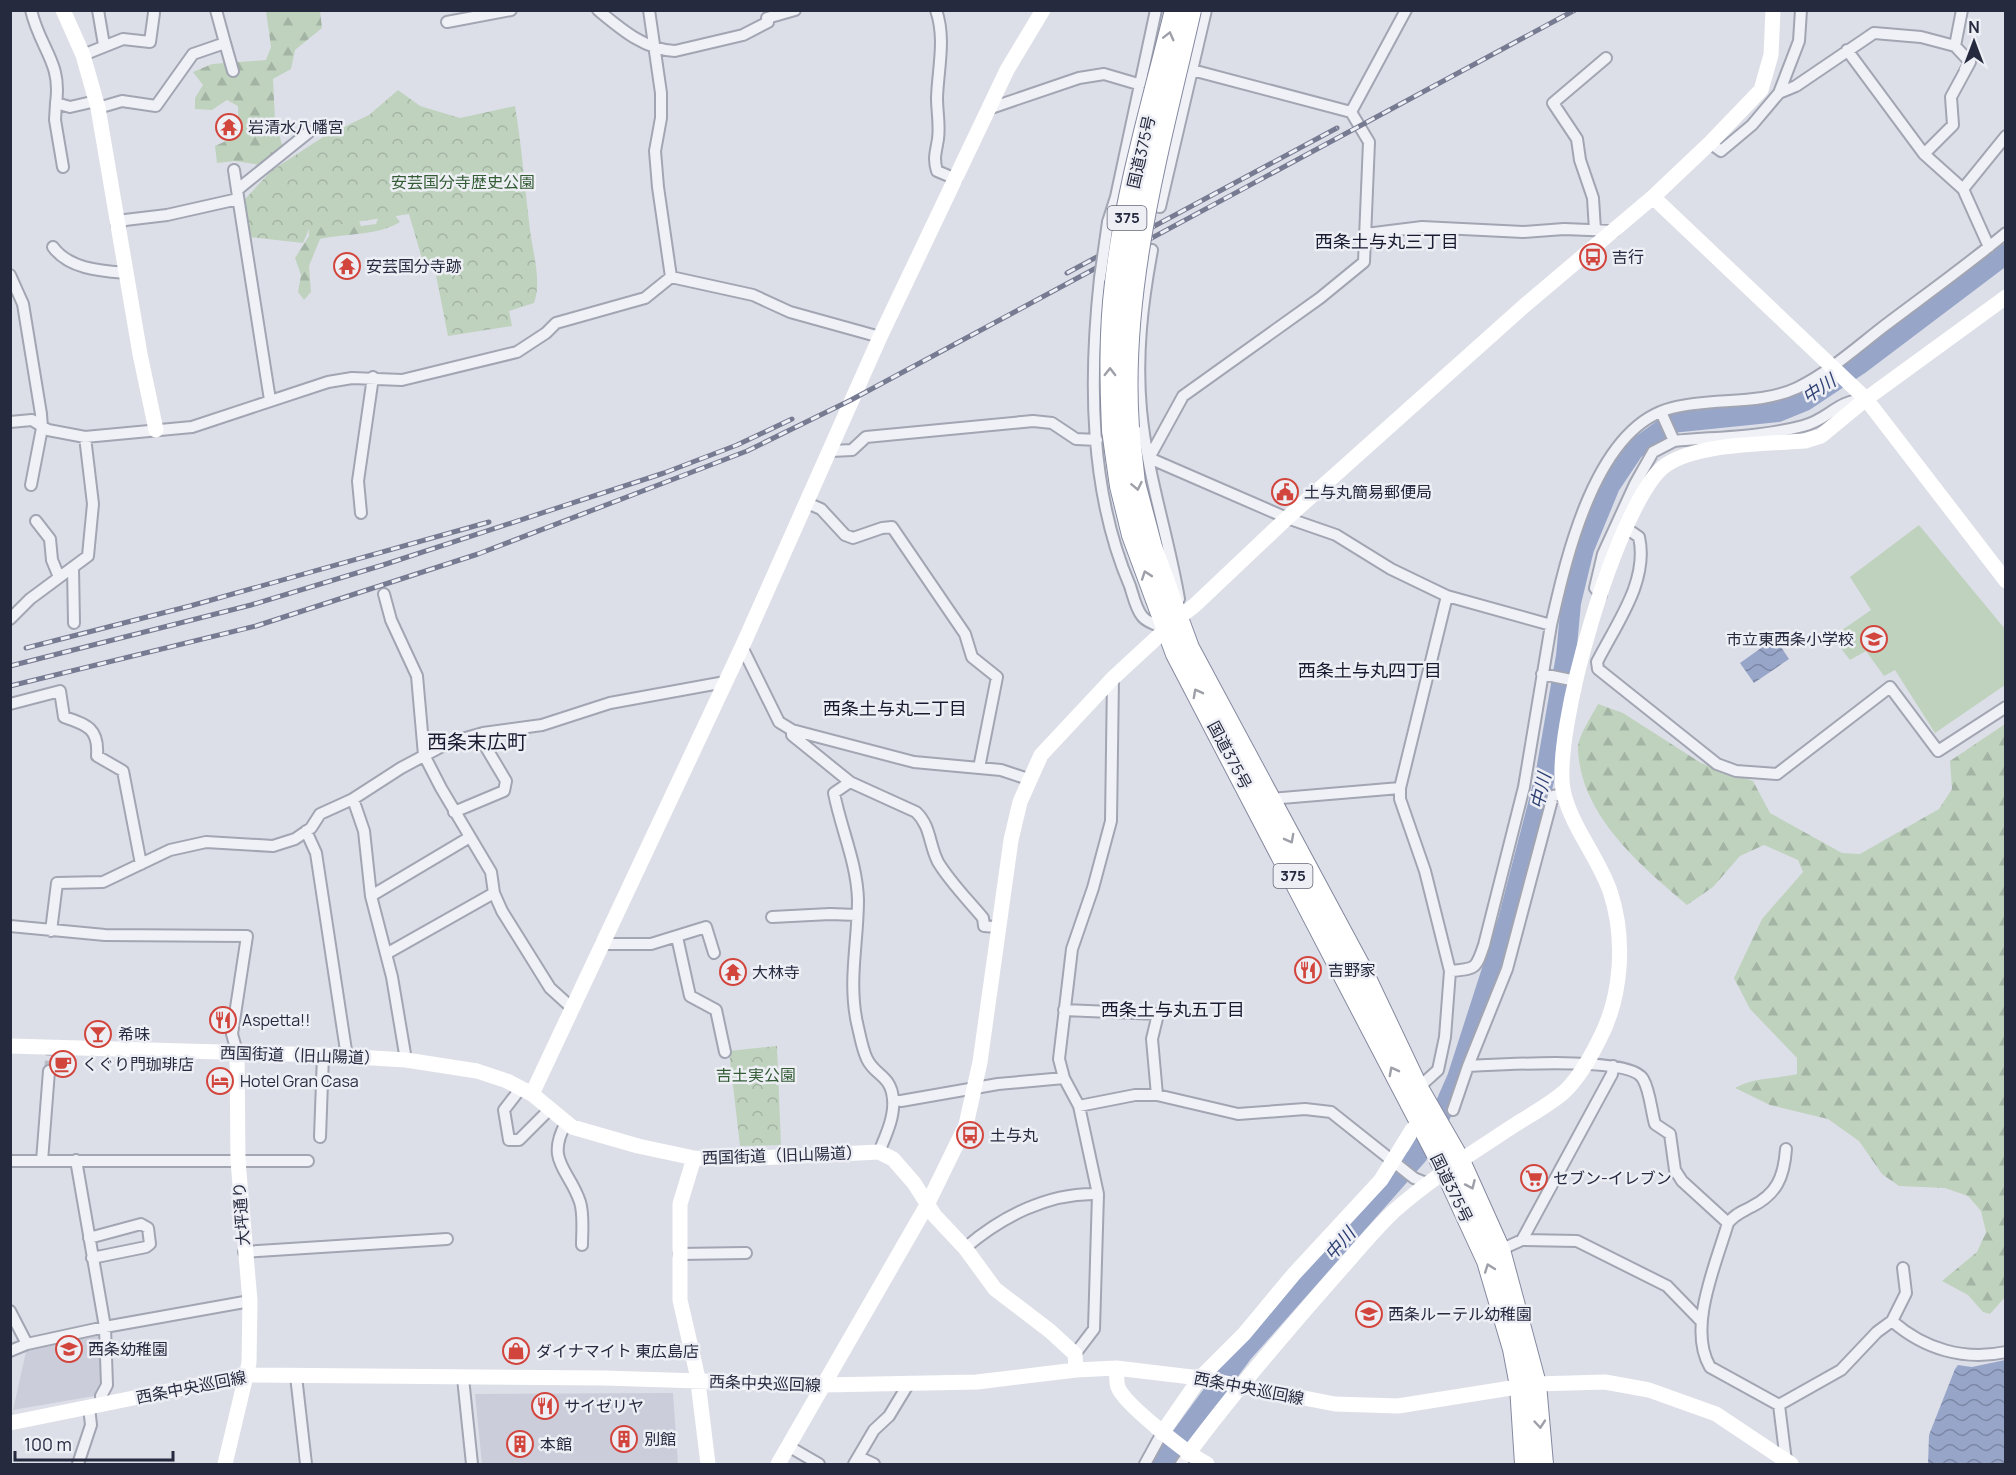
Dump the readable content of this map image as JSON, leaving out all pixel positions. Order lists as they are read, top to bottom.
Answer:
{
  "streets": {
    "highway": ["国道375号", "375"],
    "street": ["西国街道（旧山陽道）", "大坪通り", "西条中央巡回線"]
  },
  "crossings": [
    ["国道375号", "西条中央巡回線"],
    ["西国街道（旧山陽道）", "大坪通り"],
    ["大坪通り", "西条中央巡回線"]
  ],
  "districts": [
    "西条土与丸三丁目",
    "西条土与丸四丁目",
    "西条土与丸二丁目",
    "西条末広町",
    "西条土与丸五丁目"
  ],
  "water": ["中川"],
  "parks": ["安芸国分寺歴史公園", "吉土実公園"],
  "places": {
    "temple": ["岩清水八幡宮", "安芸国分寺跡", "大林寺"],
    "bus stop": ["吉行", "土与丸"],
    "public building": ["土与丸簡易郵便局"],
    "school or university": ["市立東西条小学校", "西条ルーテル幼稚園", "西条幼稚園"],
    "restaurant": ["吉野家", "Aspetta!!", "サイゼリヤ"],
    "bar": ["希味"],
    "cafe": ["くぐり門珈琲店"],
    "hotel": ["Hotel Gran Casa"],
    "supermarket": ["セブン-イレブン"],
    "shop": ["ダイナマイト 東広島店"],
    "building": ["別館", "本館"]
  },
  "scale_bar": "100 m",
  "north": "top"
}
